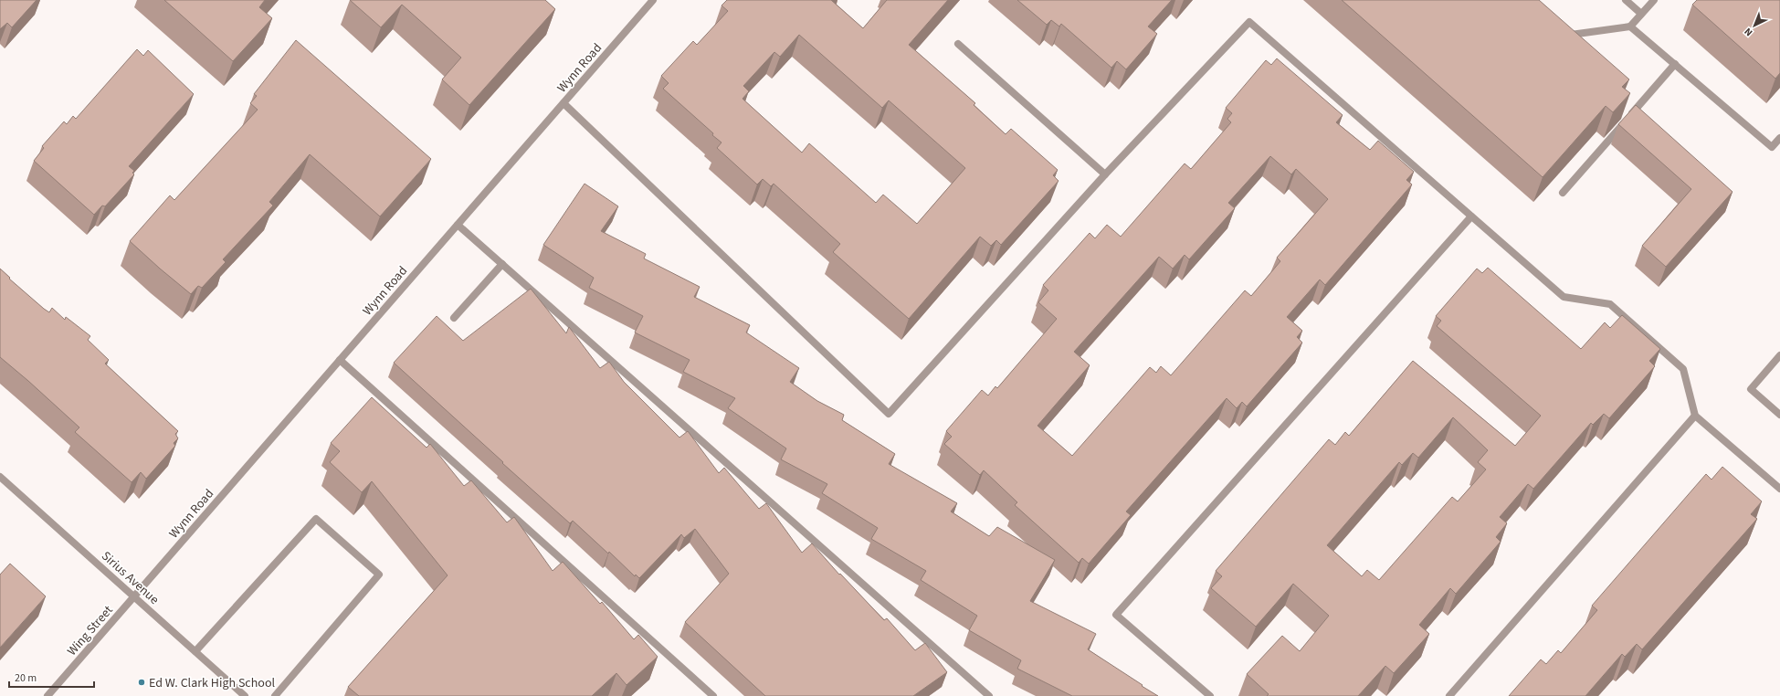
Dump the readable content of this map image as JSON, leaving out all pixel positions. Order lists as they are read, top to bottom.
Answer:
{
  "streets": {
    "street": ["Wynn Road", "Sirius Avenue", "Wing Street"]
  },
  "crossings": [
    ["Wynn Road", "Sirius Avenue"],
    ["Wynn Road", "Wing Street"],
    ["Sirius Avenue", "Wing Street"]
  ],
  "places": ["Ed W. Clark High School"],
  "scale_bar": "20 m",
  "north": "bottom left"
}
